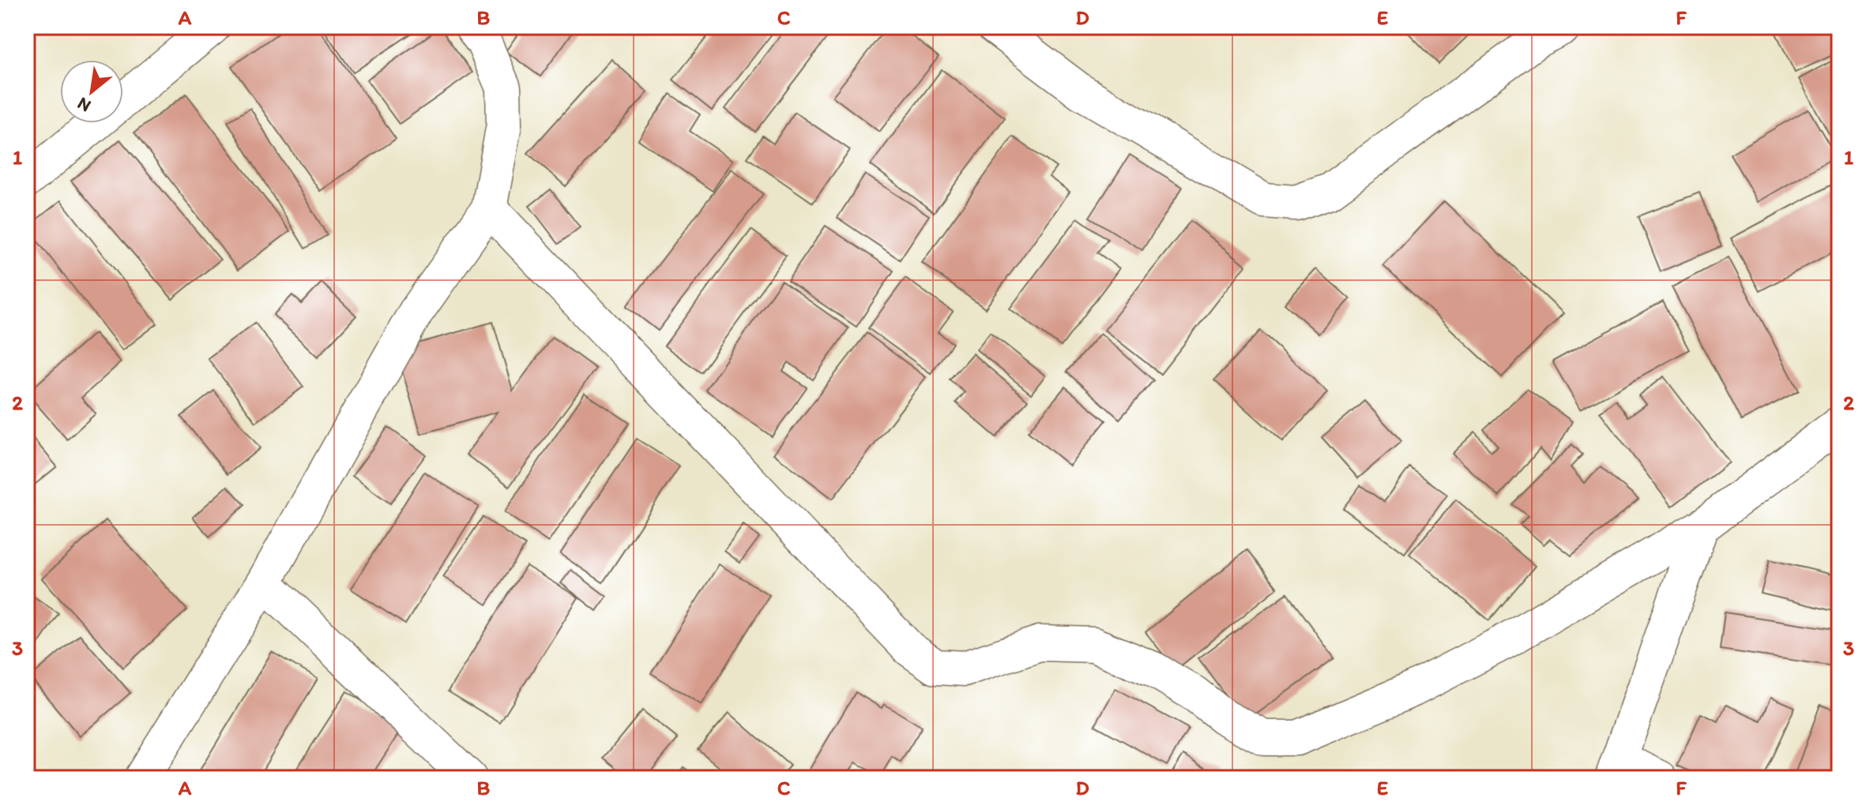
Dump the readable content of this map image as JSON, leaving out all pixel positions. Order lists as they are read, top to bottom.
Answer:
{
  "north": "bottom left",
  "grid": {
    "columns": [
      "A",
      "B",
      "C",
      "D",
      "E",
      "F"
    ],
    "rows": ["1", "2", "3"]
  }
}
